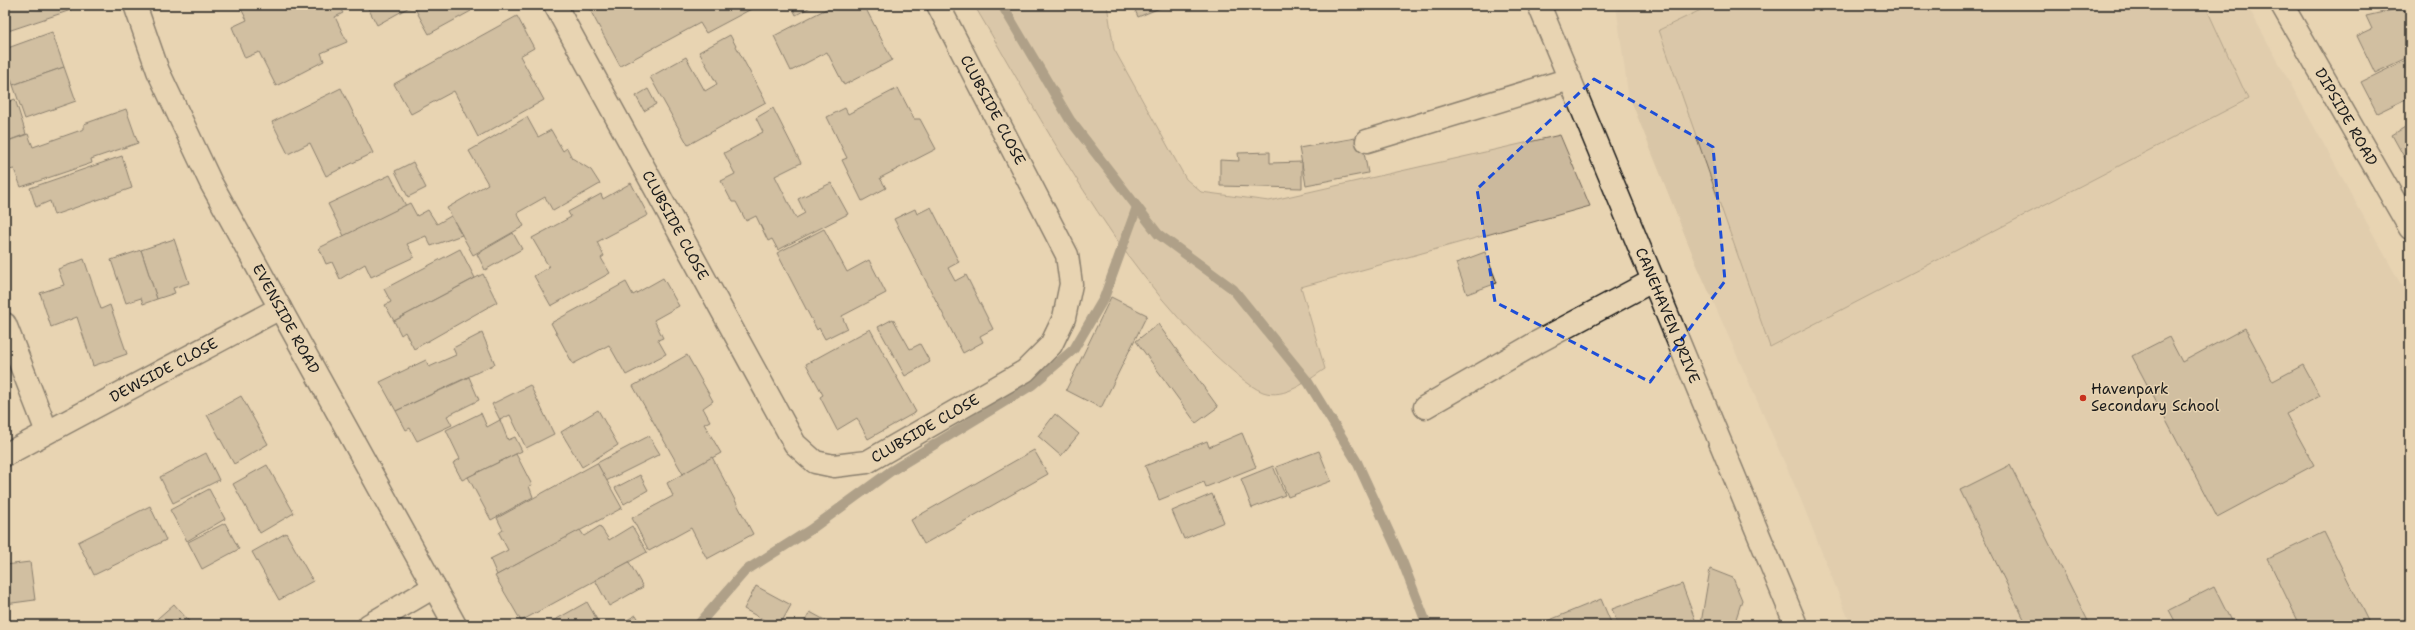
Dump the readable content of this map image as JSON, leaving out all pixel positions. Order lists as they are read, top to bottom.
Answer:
{
  "streets": {
    "street": [
      "CLUBSIDE CLOSE",
      "DIPSIDE ROAD",
      "CANEHAVEN DRIVE",
      "EVENSIDE ROAD",
      "DEWSIDE CLOSE"
    ]
  },
  "crossings": [
    ["EVENSIDE ROAD", "DEWSIDE CLOSE"]
  ],
  "places": ["Havenpark Secondary School"]
}
